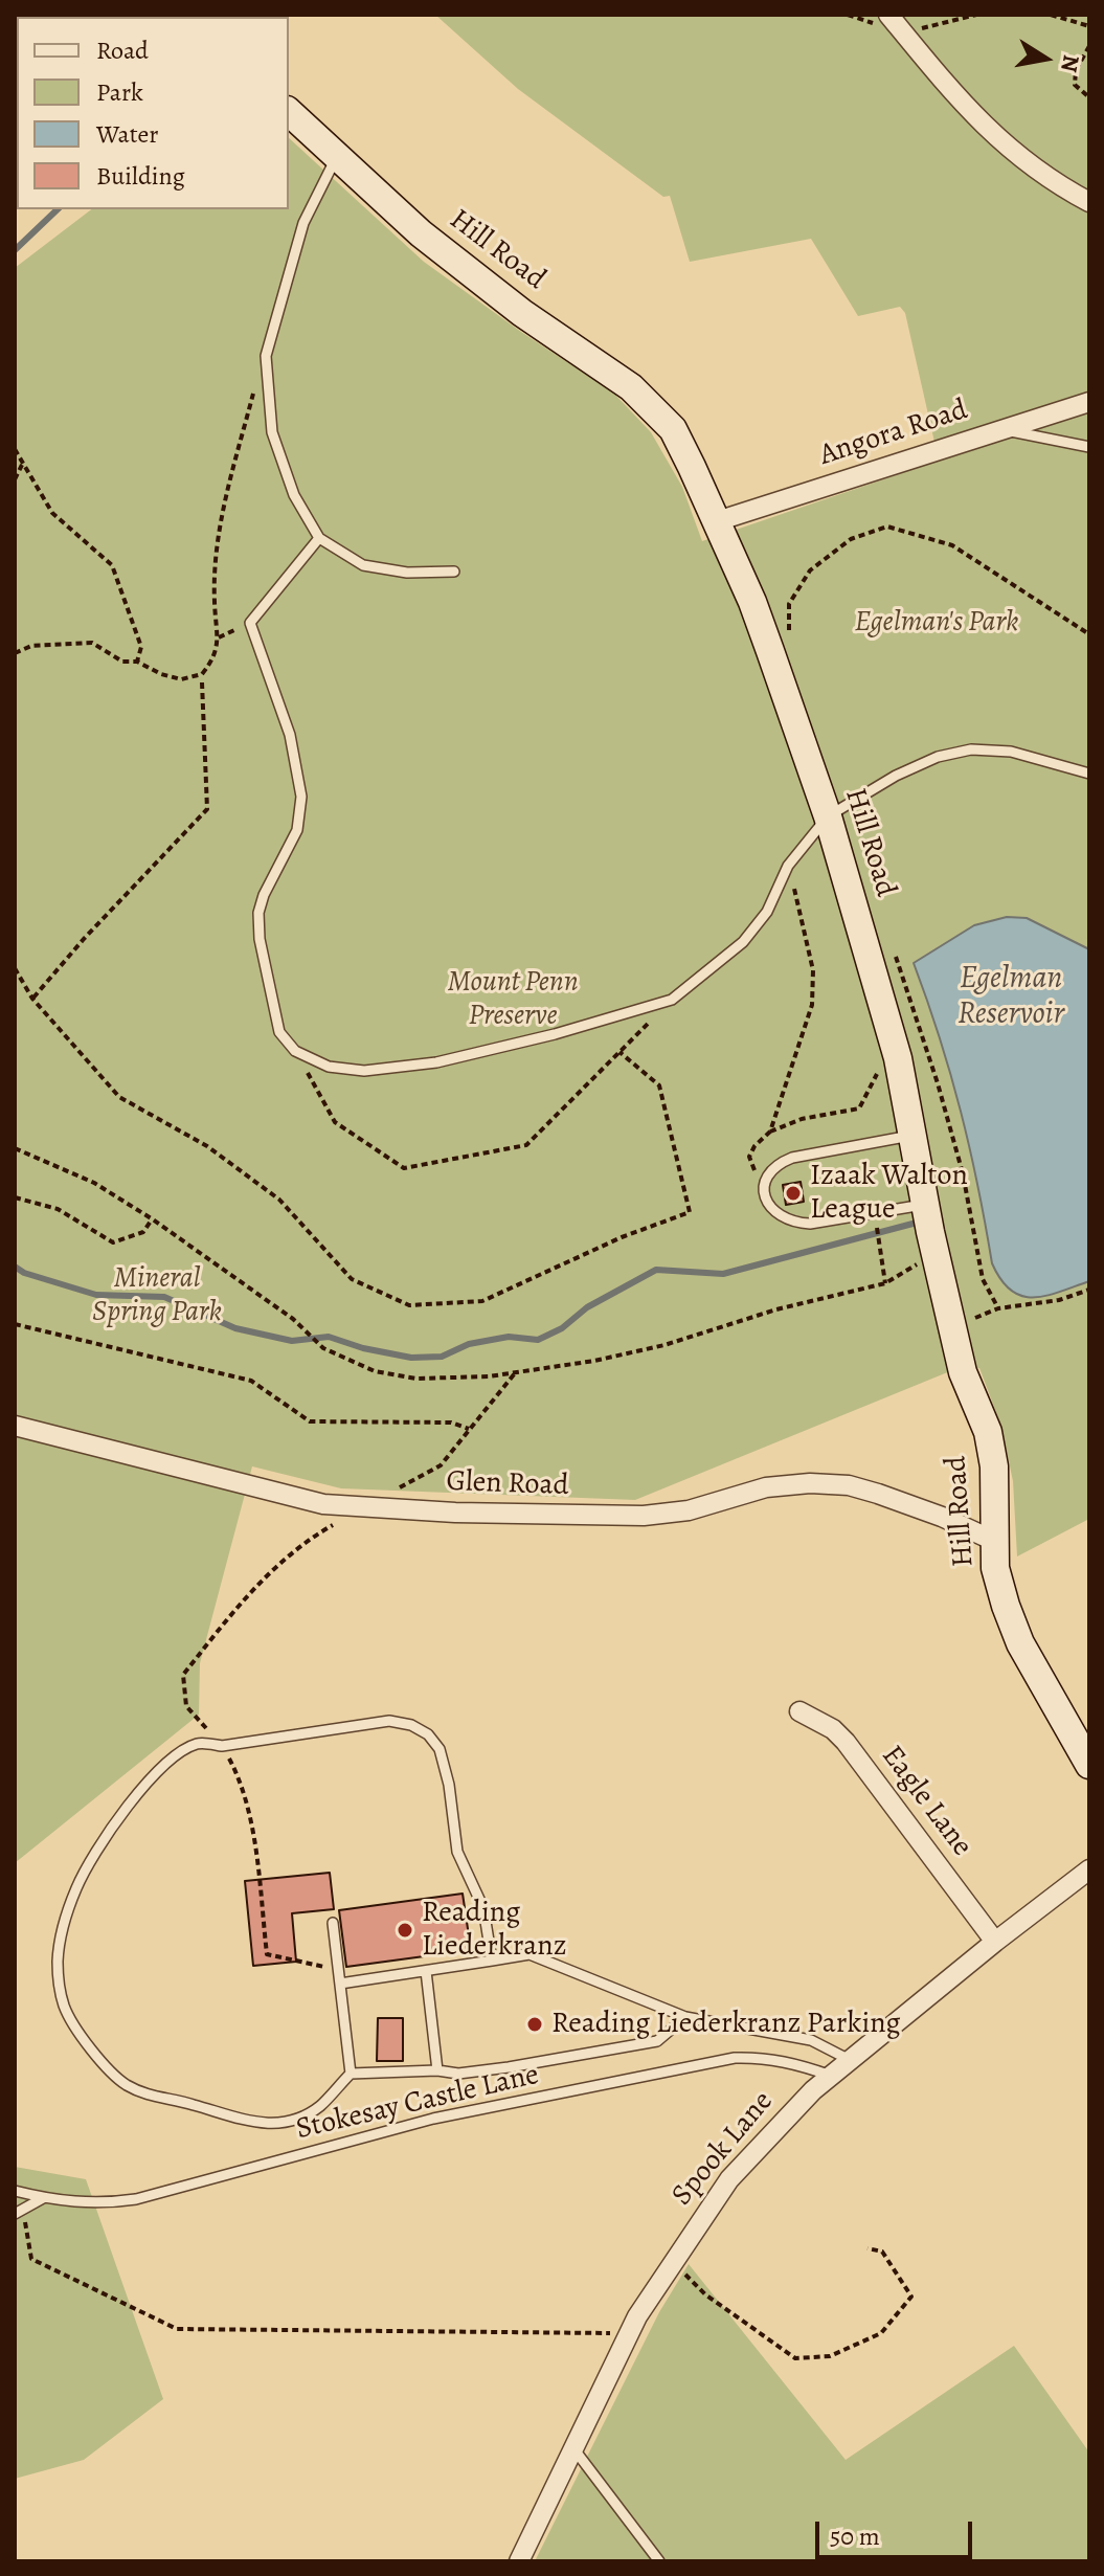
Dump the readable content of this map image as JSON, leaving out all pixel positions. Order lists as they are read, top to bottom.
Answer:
{
  "streets": {
    "street": [
      "Hill Road",
      "Angora Road",
      "Glen Road",
      "Eagle Lane",
      "Spook Lane"
    ],
    "lane": ["Stokesay Castle Lane"]
  },
  "crossings": [
    ["Hill Road", "Angora Road"],
    ["Hill Road", "Glen Road"],
    ["Eagle Lane", "Spook Lane"],
    ["Stokesay Castle Lane", "Spook Lane"]
  ],
  "water": ["Egelman Reservoir"],
  "parks": ["Egelman's Park", "Mount Penn Preserve", "Mineral Spring Park"],
  "places": ["Izaak Walton League", "Reading Liederkranz", "Reading Liederkranz Parking"],
  "legend": [
    "Road",
    "Park",
    "Water",
    "Building"
  ],
  "scale_bar": "50 m",
  "north": "right"
}
